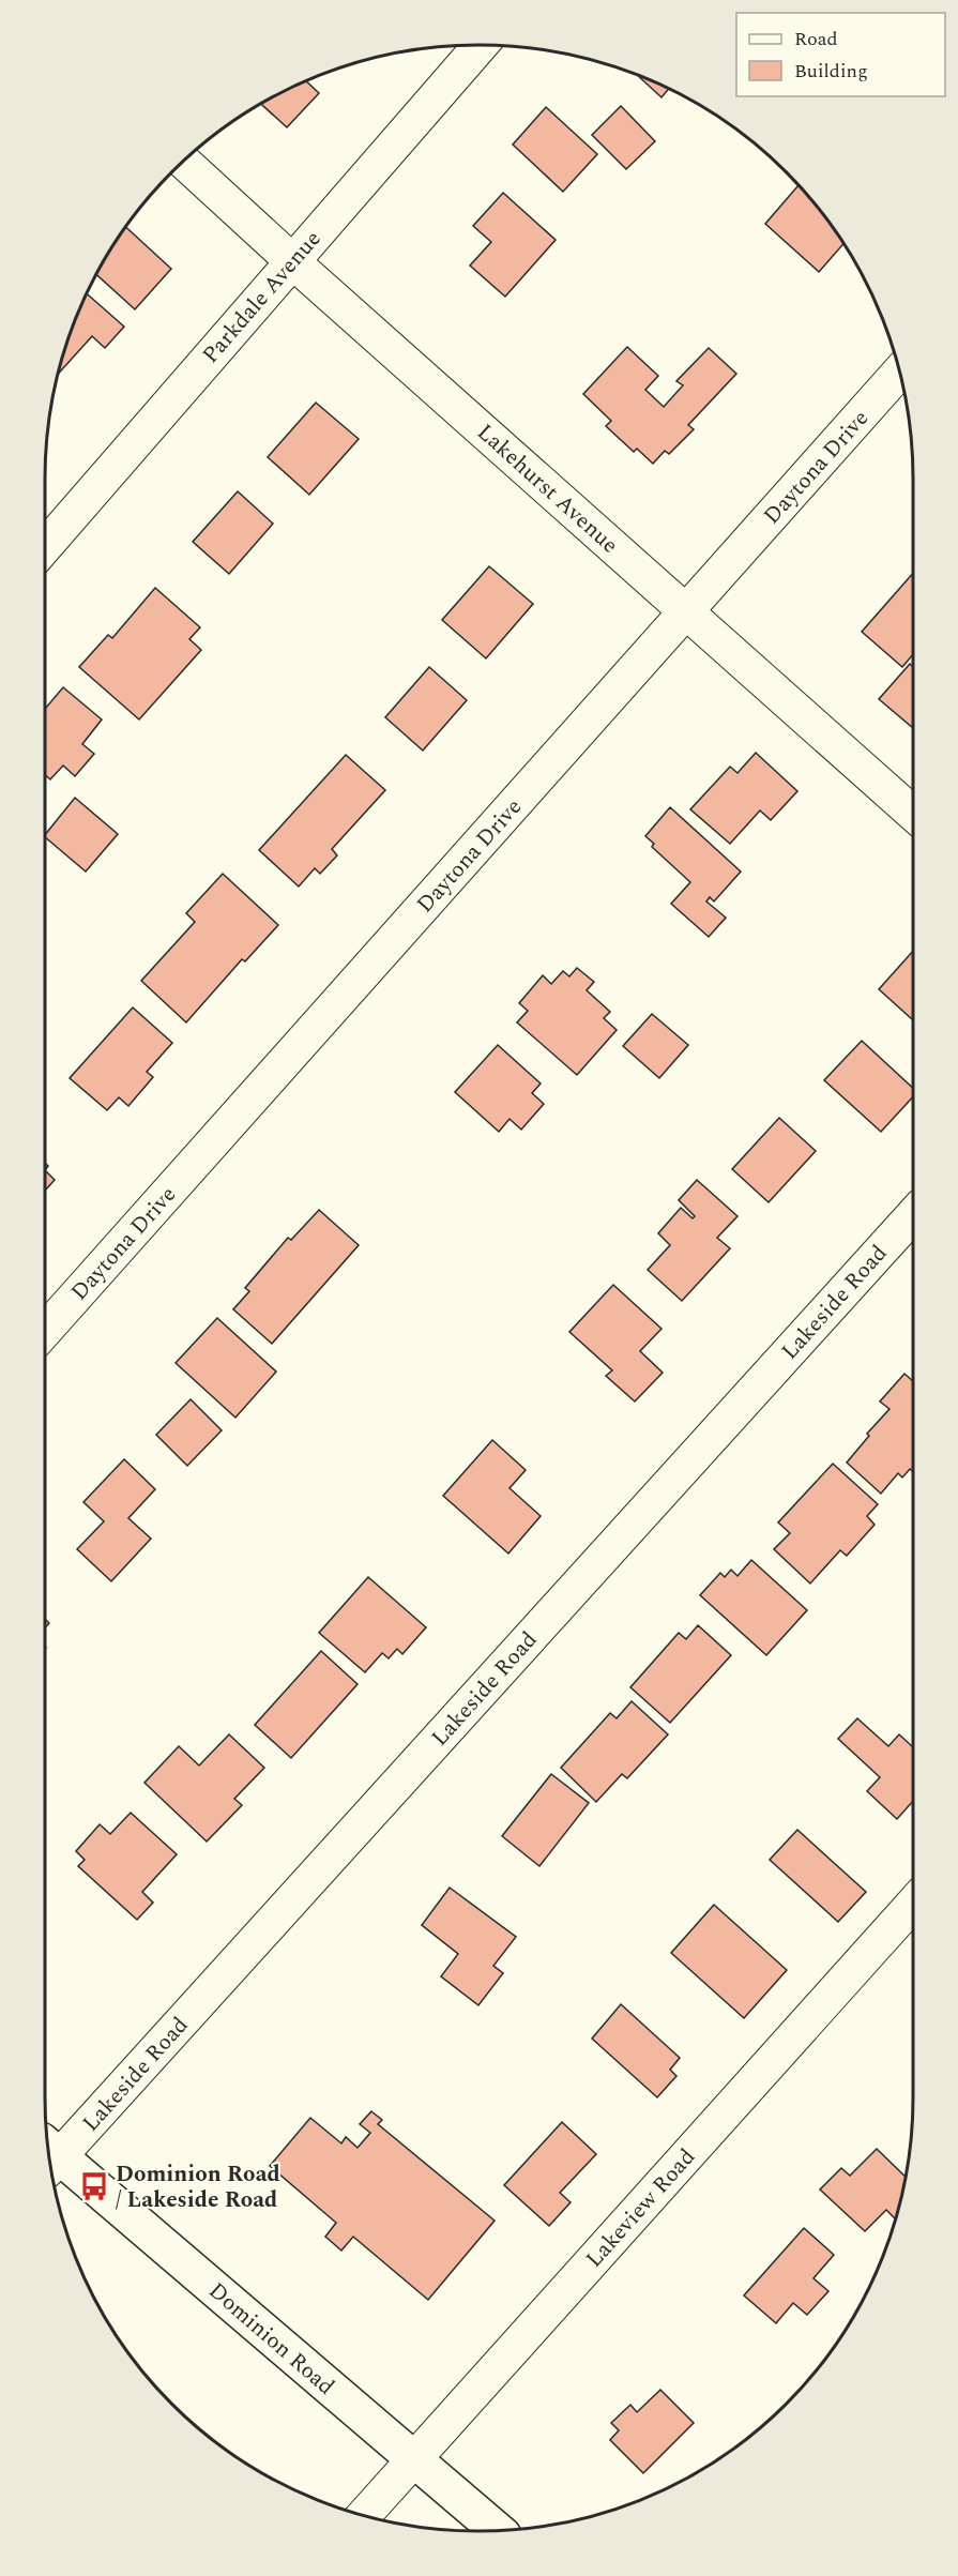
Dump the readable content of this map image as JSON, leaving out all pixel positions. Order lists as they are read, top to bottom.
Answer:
{
  "streets": {
    "main road": ["Dominion Road"],
    "street": [
      "Parkdale Avenue",
      "Daytona Drive",
      "Lakehurst Avenue",
      "Lakeside Road",
      "Lakeview Road"
    ]
  },
  "crossings": [
    ["Parkdale Avenue", "Lakehurst Avenue"],
    ["Daytona Drive", "Lakehurst Avenue"],
    ["Lakeside Road", "Dominion Road"],
    ["Lakeview Road", "Dominion Road"]
  ],
  "places": {
    "bus stop": ["Dominion Road / Lakeside Road"]
  },
  "legend": ["Road", "Building"]
}
